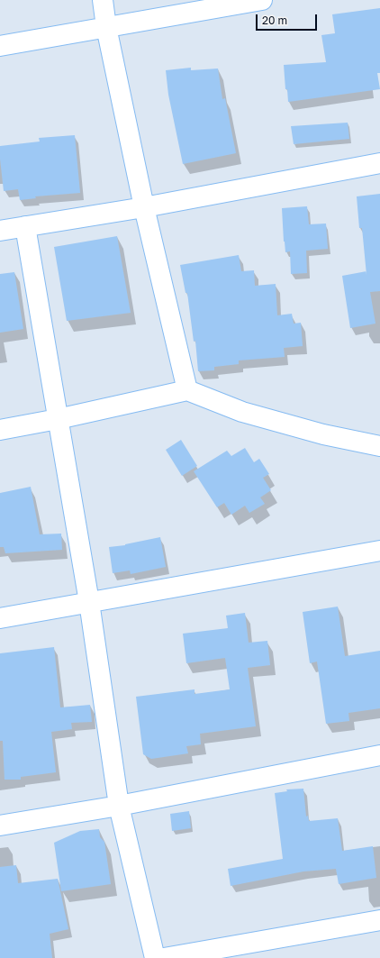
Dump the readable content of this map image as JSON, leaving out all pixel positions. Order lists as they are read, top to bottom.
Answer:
{
  "scale_bar": "20 m"
}
